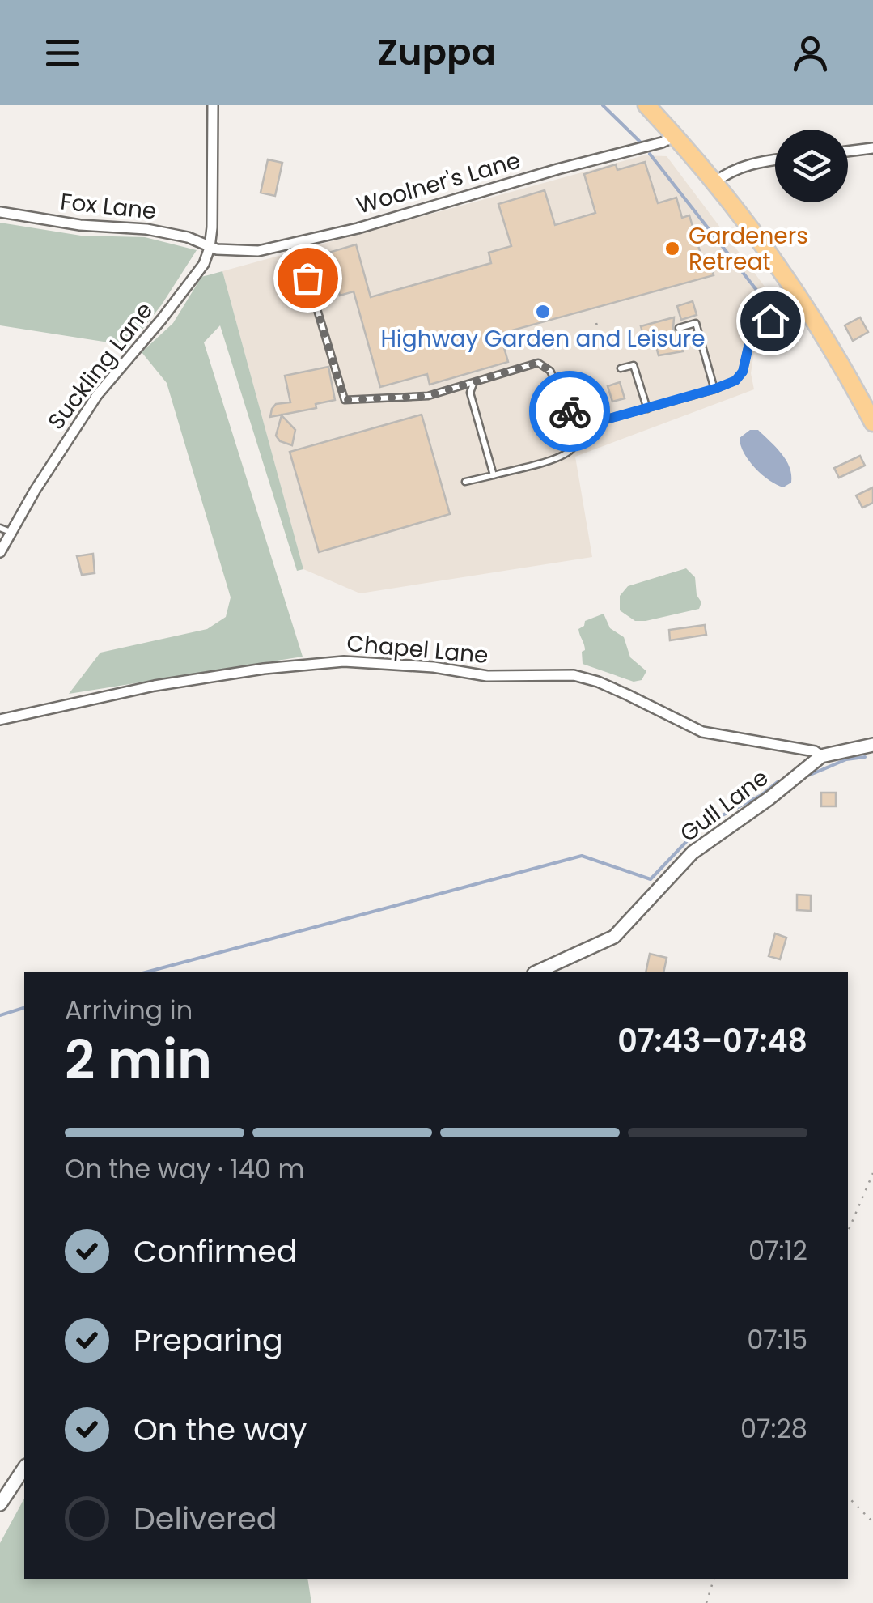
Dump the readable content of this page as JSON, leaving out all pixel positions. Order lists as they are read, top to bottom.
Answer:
{
  "streets": {
    "street": [
      "Woolner's Lane",
      "Fox Lane",
      "Suckling Lane",
      "Chapel Lane",
      "Gull Lane"
    ]
  },
  "crossings": [
    ["Woolner's Lane", "Fox Lane"],
    ["Woolner's Lane", "Suckling Lane"],
    ["Fox Lane", "Suckling Lane"],
    ["Chapel Lane", "Gull Lane"]
  ],
  "places": ["Gardeners Retreat", "Highway Garden and Leisure"],
  "page": {
    "header": "Zuppa",
    "heading": ["2 min", "Arriving in", "07:43–07:48"],
    "bar": "On the way · 140 m",
    "list": [
      ["Confirmed", "07:12"],
      ["Preparing", "07:15"],
      ["On the way", "07:28"],
      "Delivered"
    ]
  }
}
